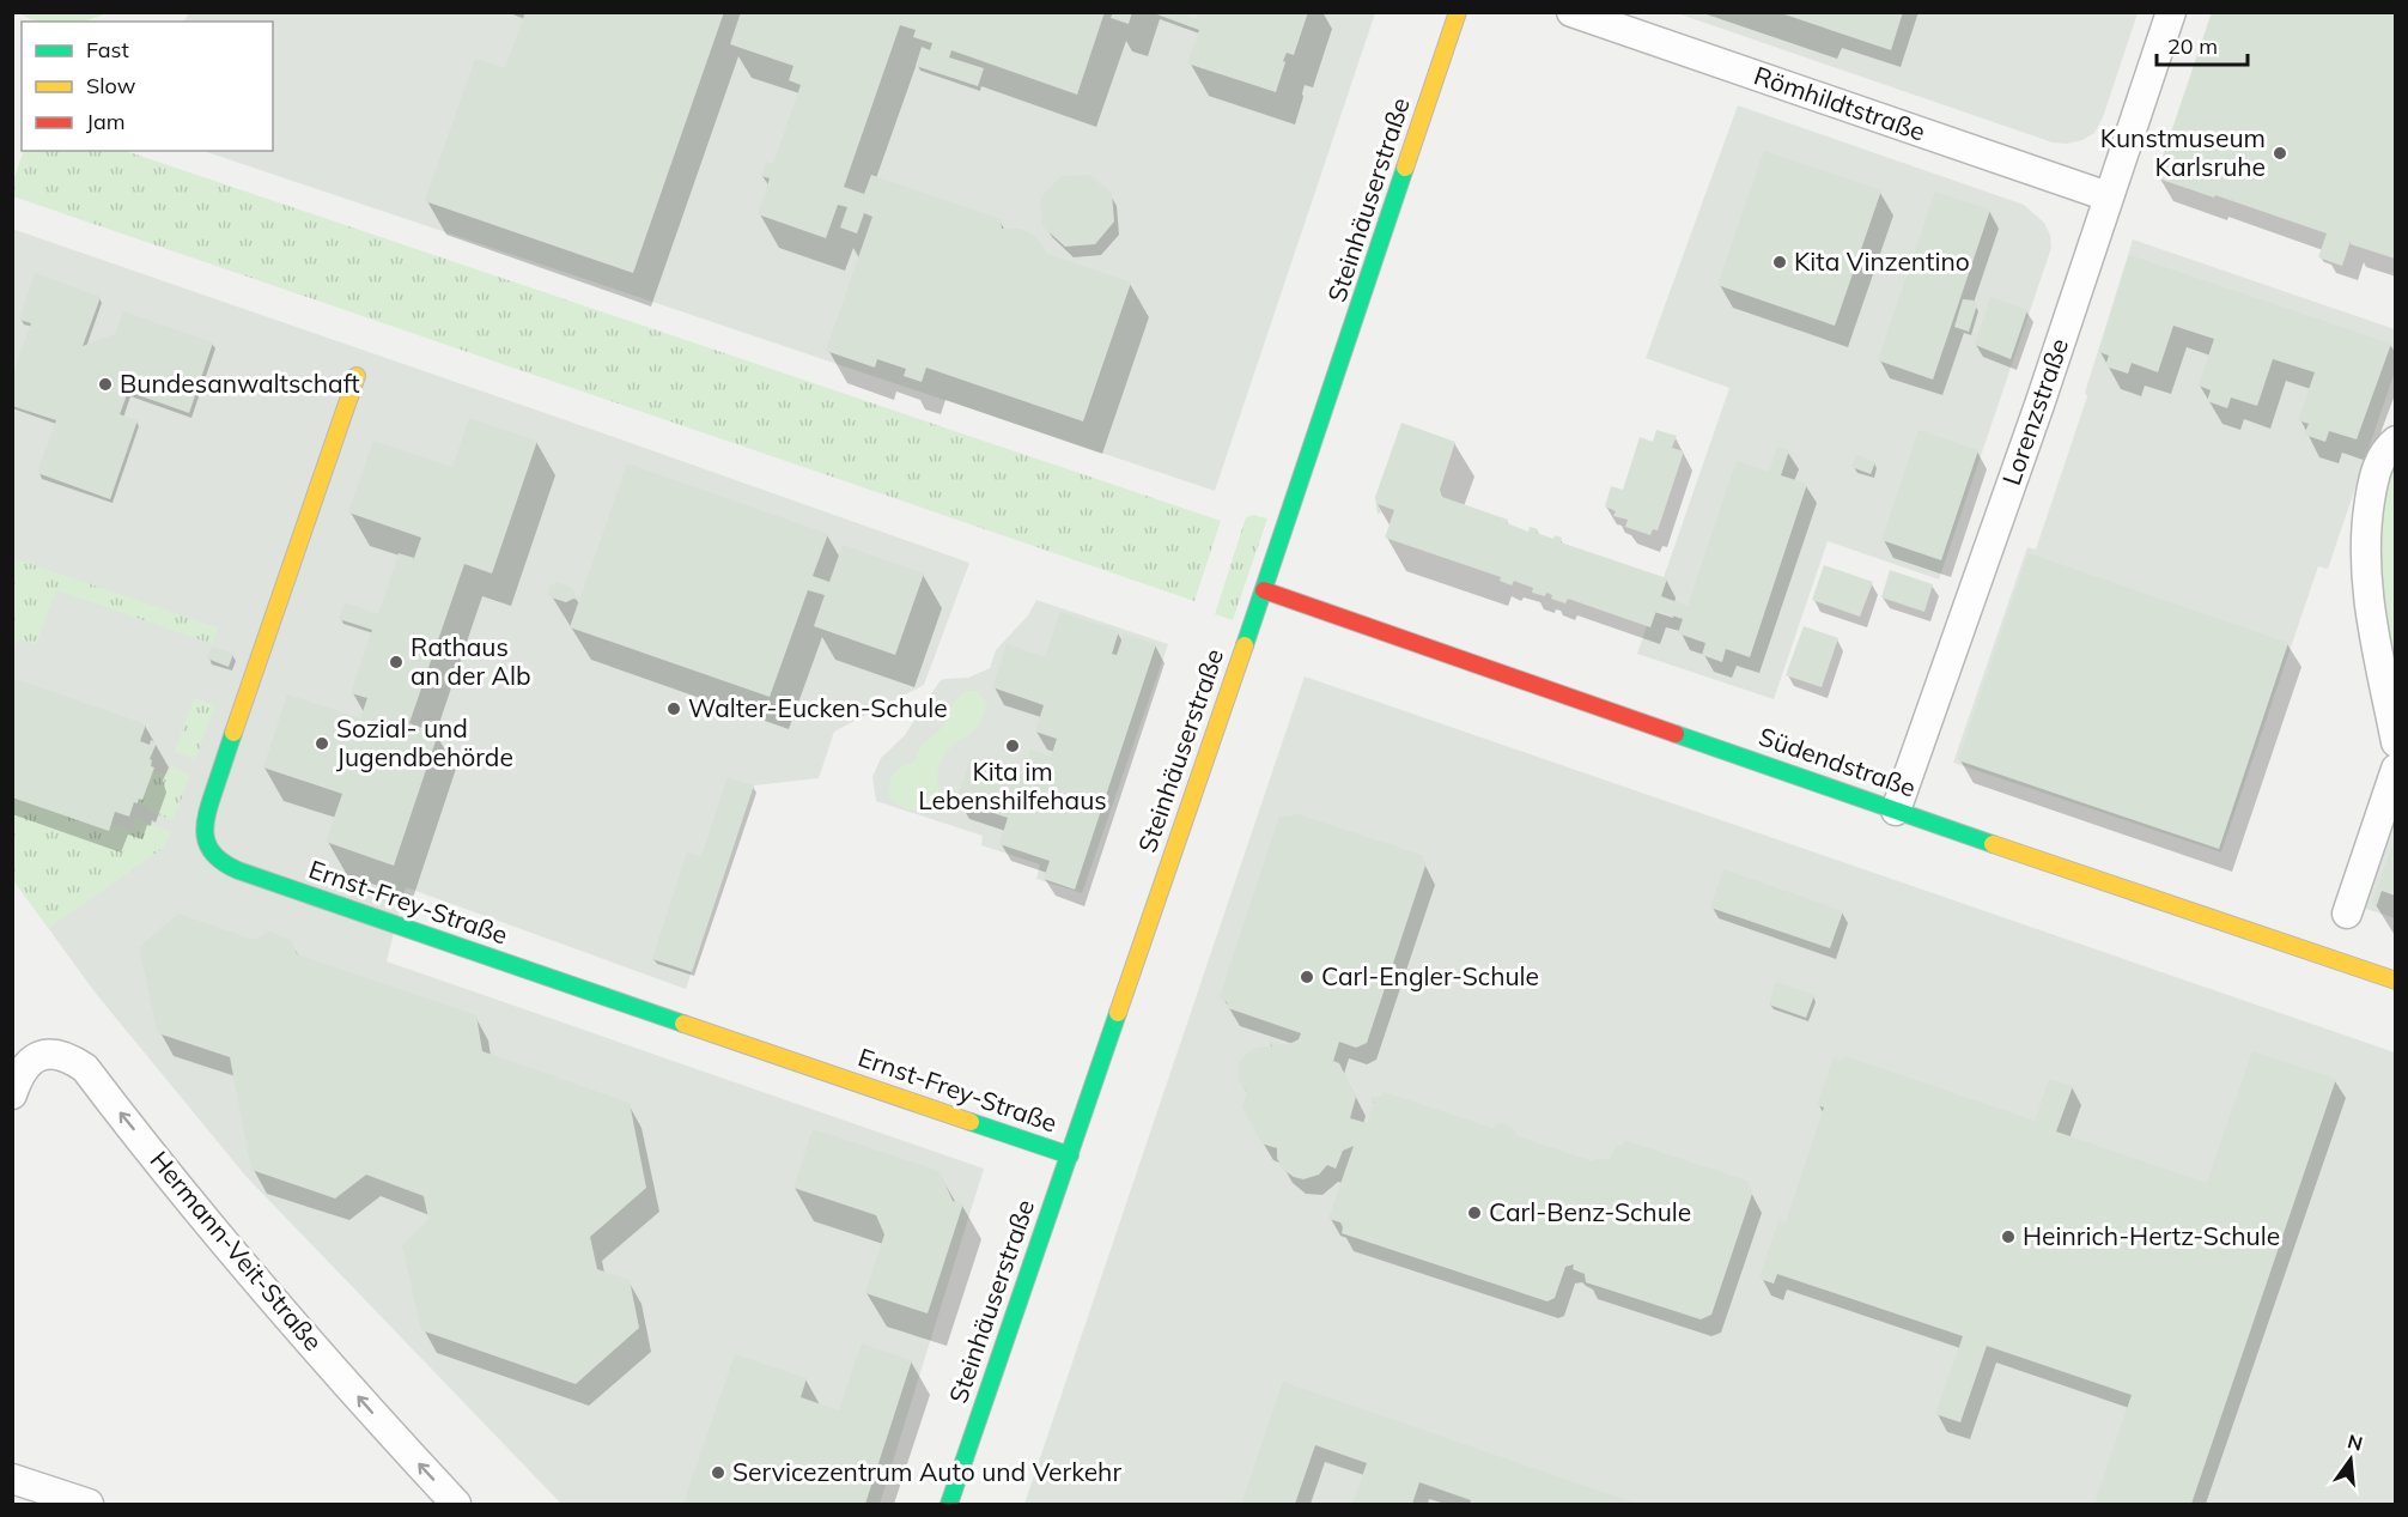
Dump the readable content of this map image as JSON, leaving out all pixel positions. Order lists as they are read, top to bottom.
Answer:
{
  "streets": {
    "street": [
      "Römhildtstraße",
      "Steinhäuserstraße",
      "Lorenzstraße",
      "Südendstraße",
      "Ernst-Frey-Straße",
      "Hermann-Veit-Straße"
    ]
  },
  "crossings": [
    ["Römhildtstraße", "Lorenzstraße"],
    ["Steinhäuserstraße", "Südendstraße"],
    ["Steinhäuserstraße", "Ernst-Frey-Straße"],
    ["Lorenzstraße", "Südendstraße"]
  ],
  "one_way": ["Hermann-Veit-Straße"],
  "places": [
    "Kunstmuseum Karlsruhe",
    "Kita Vinzentino",
    "Bundesanwaltschaft",
    "Rathaus an der Alb",
    "Walter-Eucken-Schule",
    "Sozial- und Jugendbehörde",
    "Kita im Lebenshilfehaus",
    "Carl-Engler-Schule",
    "Carl-Benz-Schule",
    "Heinrich-Hertz-Schule",
    "Servicezentrum Auto und Verkehr"
  ],
  "legend": ["Fast", "Slow", "Jam"],
  "scale_bar": "20 m",
  "north": "top"
}
